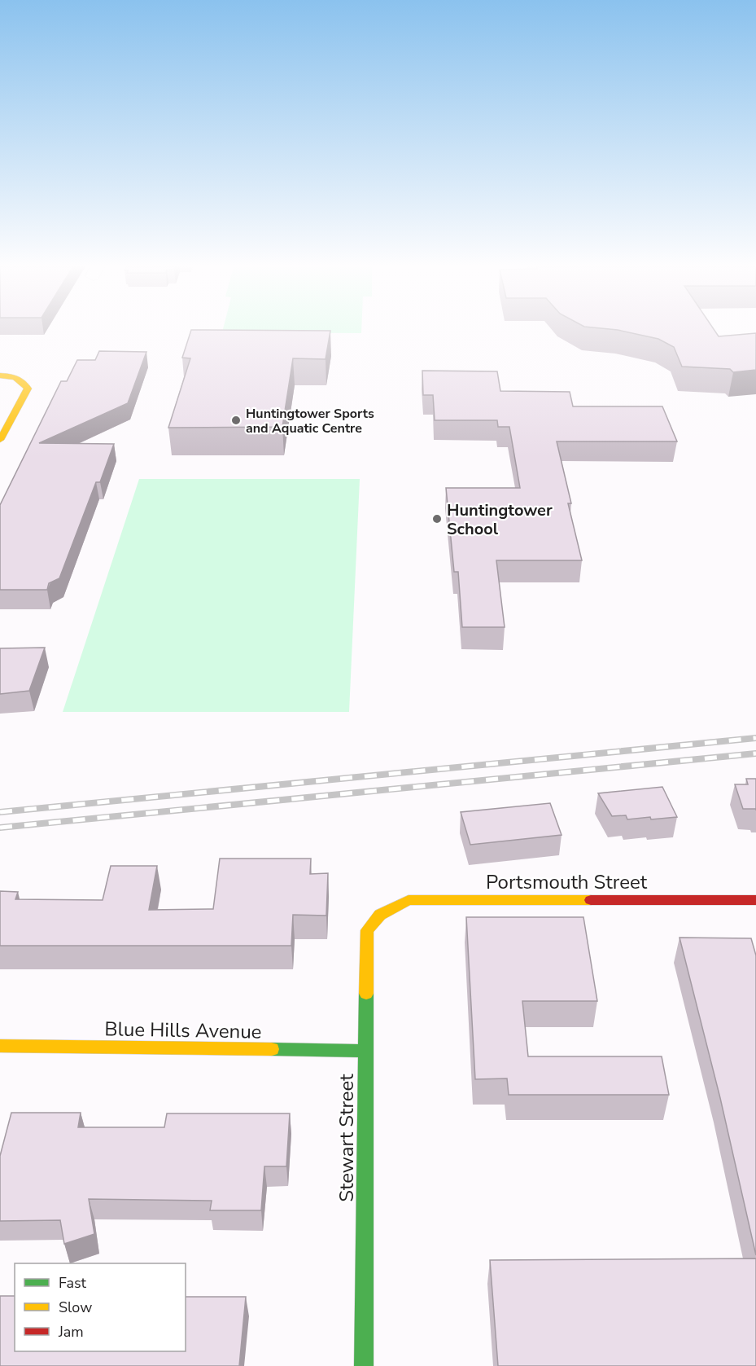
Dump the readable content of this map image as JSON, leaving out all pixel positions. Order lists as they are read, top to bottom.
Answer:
{
  "streets": {
    "street": ["Portsmouth Street", "Blue Hills Avenue", "Stewart Street"]
  },
  "crossings": [
    ["Portsmouth Street", "Stewart Street"],
    ["Blue Hills Avenue", "Stewart Street"]
  ],
  "places": ["Huntingtower Sports and Aquatic Centre", "Huntingtower School"],
  "legend": ["Fast", "Slow", "Jam"]
}
